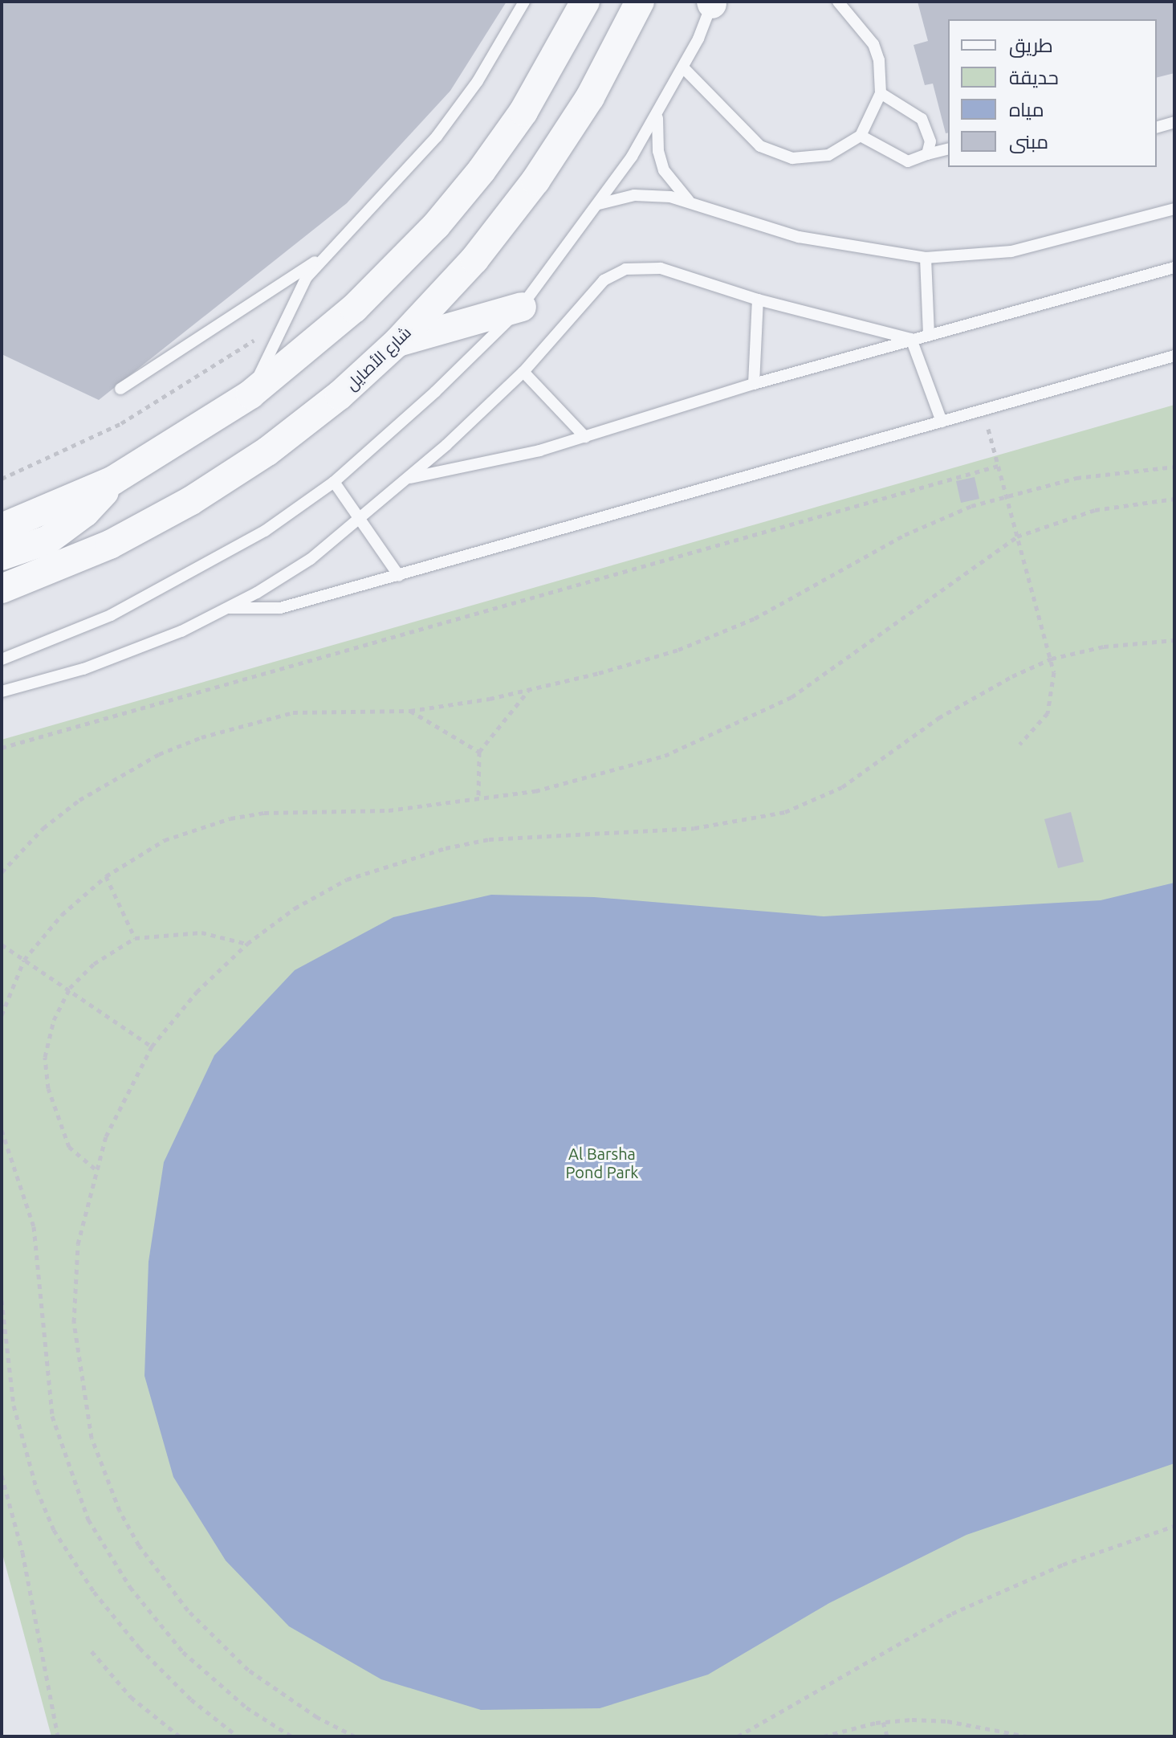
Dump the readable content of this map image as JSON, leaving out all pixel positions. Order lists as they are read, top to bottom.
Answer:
{
  "streets": {
    "street": ["شارع الأصايل"]
  },
  "parks": ["Al Barsha Pond Park"],
  "legend": [
    "طريق",
    "حديقة",
    "مياه",
    "مبنى"
  ]
}
